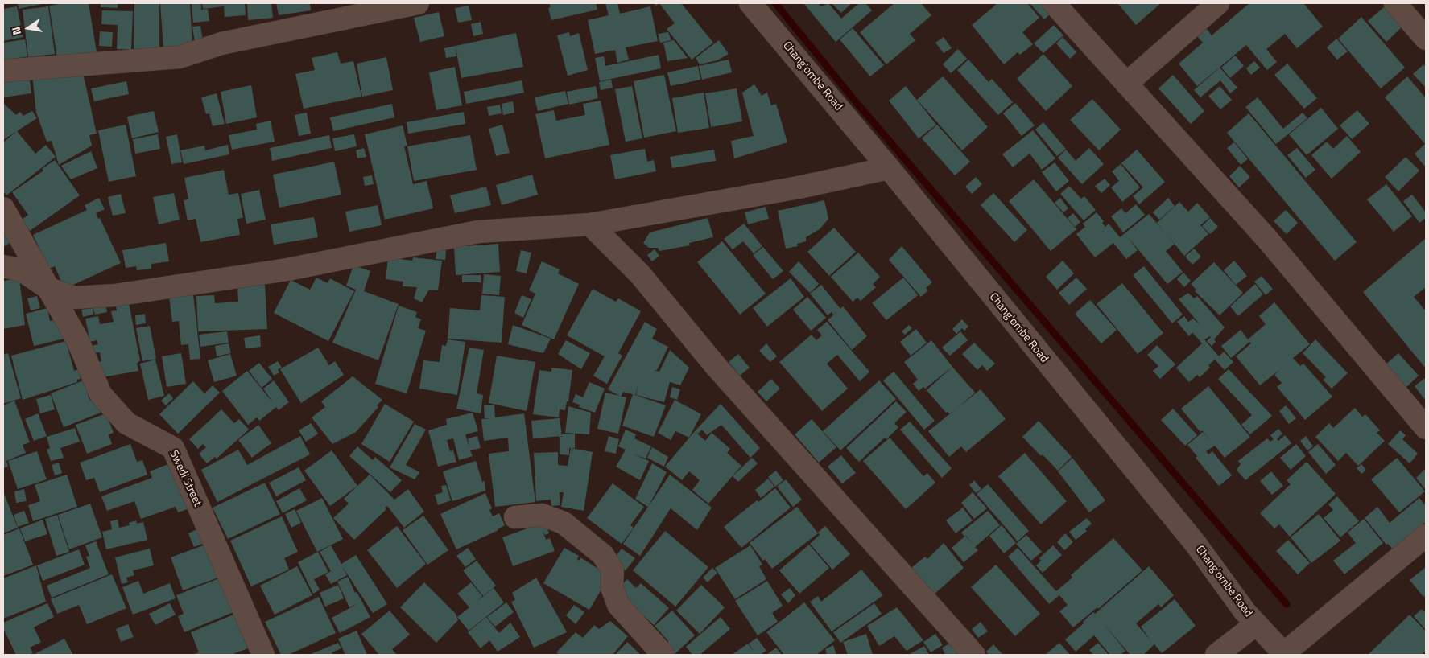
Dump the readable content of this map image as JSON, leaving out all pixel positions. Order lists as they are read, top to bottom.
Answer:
{
  "streets": {
    "street": ["Chang'ombe Road", "Swedi Street"]
  },
  "north": "left"
}
